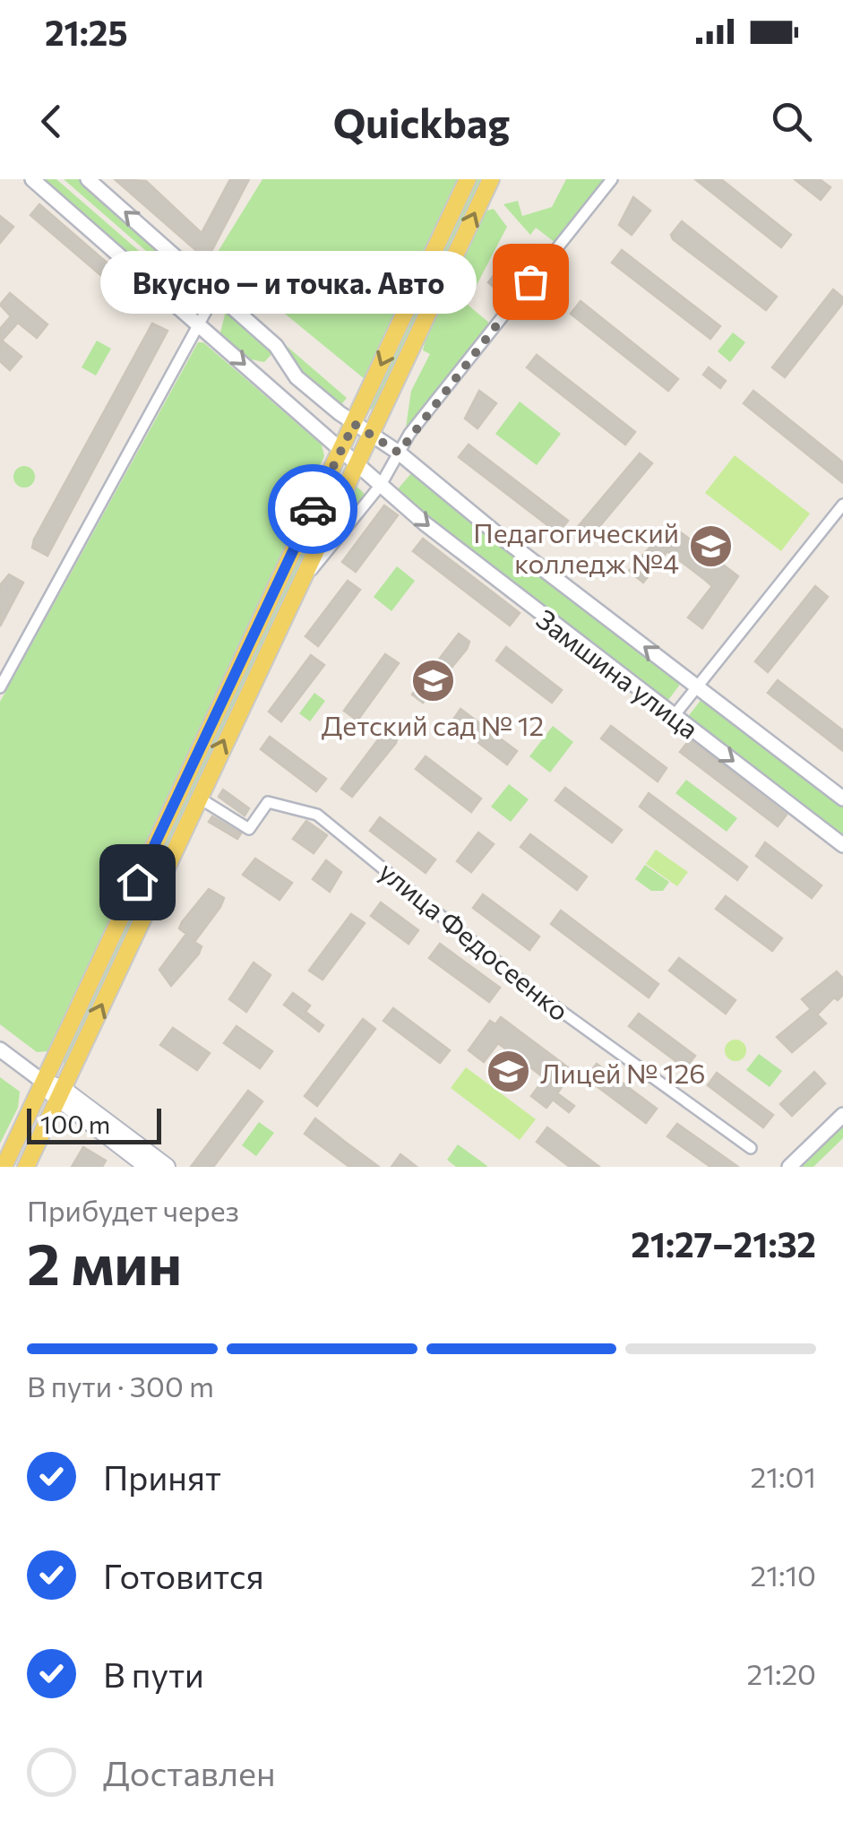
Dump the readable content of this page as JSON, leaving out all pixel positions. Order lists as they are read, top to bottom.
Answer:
{
  "streets": {
    "street": ["Замшина улица", "улица Федосеенко"]
  },
  "places": {
    "other": ["Вкусно — и точка. Авто"],
    "school or university": ["Педагогический колледж №4", "Детский сад № 12", "Лицей № 126"]
  },
  "scale_bar": "100 m",
  "page": {
    "status": "21:25",
    "header": "Quickbag",
    "bubble": "Вкусно — и точка. Авто",
    "scale": "100 m",
    "heading": ["2 мин", "Прибудет через", "21:27–21:32"],
    "bar": "В пути · 300 m",
    "list": [
      ["Принят", "21:01"],
      ["Готовится", "21:10"],
      ["В пути", "21:20"],
      "Доставлен"
    ]
  }
}
